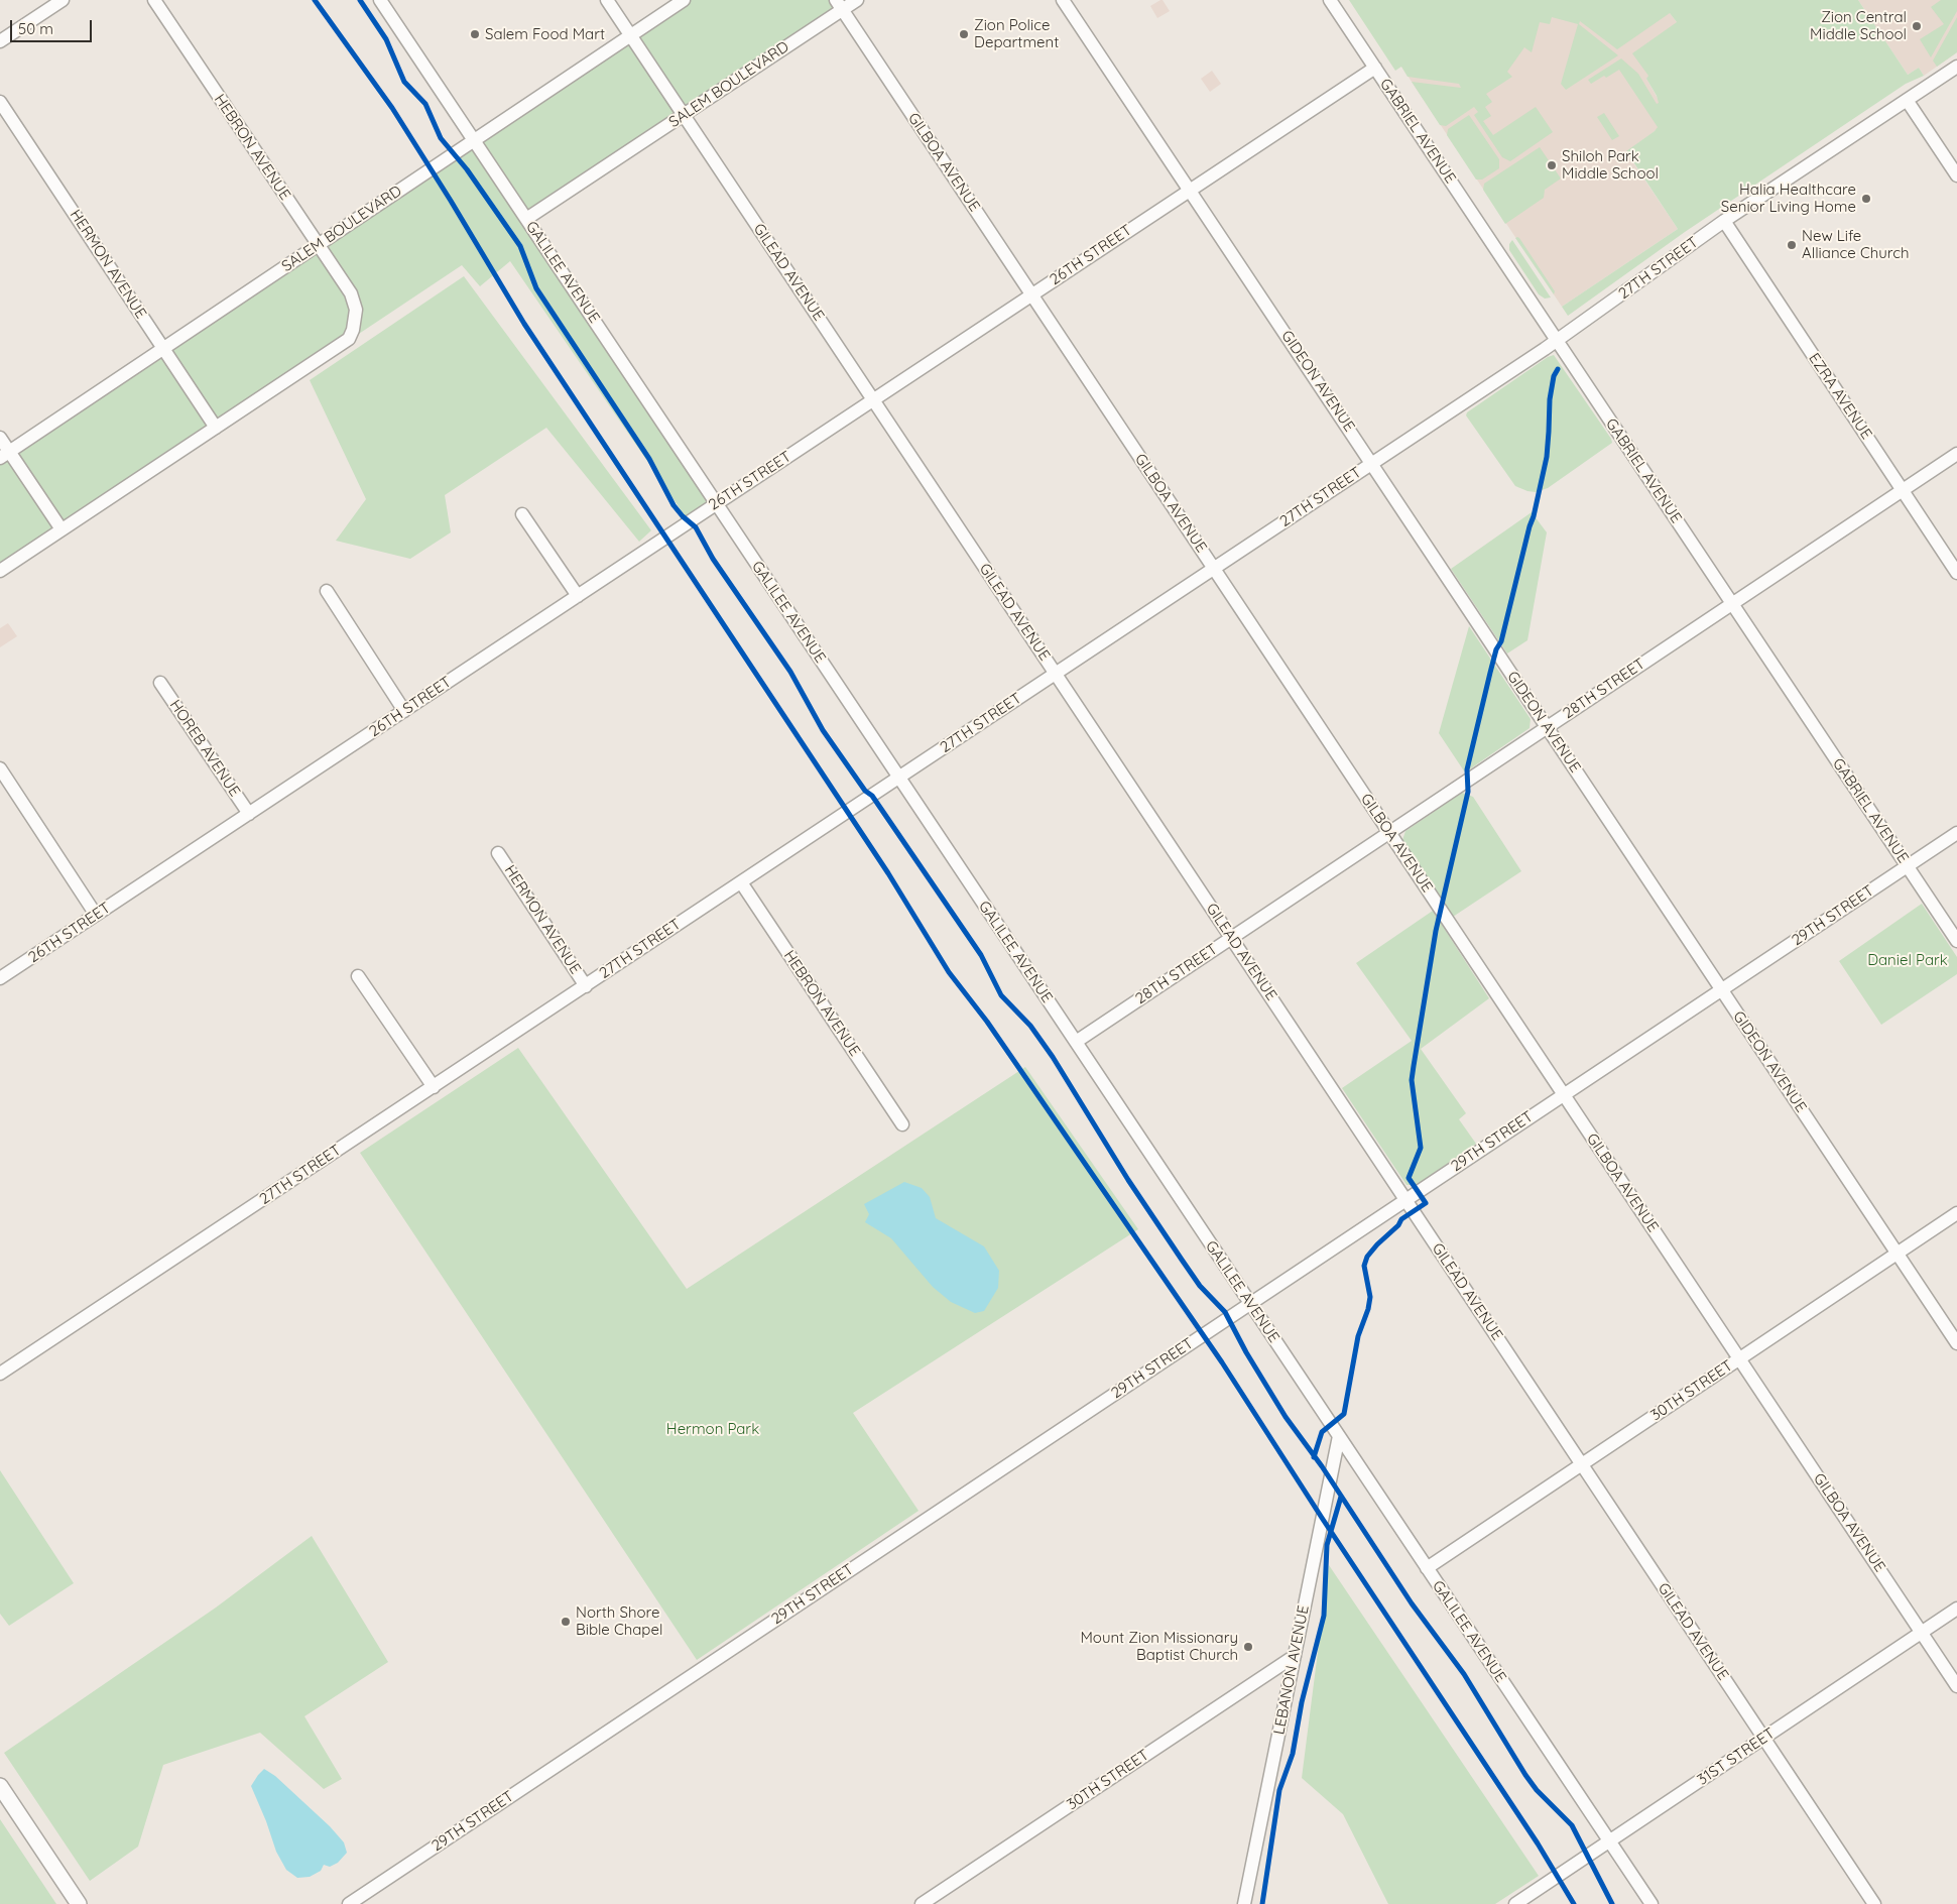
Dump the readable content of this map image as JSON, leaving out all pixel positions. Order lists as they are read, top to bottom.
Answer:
{
  "streets": {
    "street": [
      "SALEM BOULEVARD",
      "GABRIEL AVENUE",
      "HEBRON AVENUE",
      "GILBOA AVENUE",
      "26TH STREET",
      "HERMON AVENUE",
      "27TH STREET",
      "GALILEE AVENUE",
      "GILEAD AVENUE",
      "GIDEON AVENUE",
      "EZRA AVENUE",
      "28TH STREET",
      "HOREB AVENUE",
      "29TH STREET",
      "30TH STREET",
      "LEBANON AVENUE",
      "31ST STREET"
    ]
  },
  "crossings": [
    ["SALEM BOULEVARD", "HEBRON AVENUE"],
    ["SALEM BOULEVARD", "GILBOA AVENUE"],
    ["SALEM BOULEVARD", "HERMON AVENUE"],
    ["SALEM BOULEVARD", "GALILEE AVENUE"],
    ["SALEM BOULEVARD", "GILEAD AVENUE"],
    ["GABRIEL AVENUE", "26TH STREET"],
    ["GABRIEL AVENUE", "27TH STREET"],
    ["GABRIEL AVENUE", "28TH STREET"],
    ["GABRIEL AVENUE", "29TH STREET"],
    ["HEBRON AVENUE", "HERMON AVENUE"],
    ["HEBRON AVENUE", "27TH STREET"],
    ["GILBOA AVENUE", "26TH STREET"],
    ["GILBOA AVENUE", "27TH STREET"],
    ["GILBOA AVENUE", "28TH STREET"],
    ["GILBOA AVENUE", "29TH STREET"],
    ["GILBOA AVENUE", "30TH STREET"],
    ["GILBOA AVENUE", "31ST STREET"],
    ["26TH STREET", "GALILEE AVENUE"],
    ["26TH STREET", "GILEAD AVENUE"],
    ["26TH STREET", "GIDEON AVENUE"],
    ["26TH STREET", "HOREB AVENUE"],
    ["HERMON AVENUE", "27TH STREET"],
    ["27TH STREET", "GALILEE AVENUE"],
    ["27TH STREET", "GILEAD AVENUE"],
    ["27TH STREET", "GIDEON AVENUE"],
    ["27TH STREET", "EZRA AVENUE"],
    ["GALILEE AVENUE", "28TH STREET"],
    ["GALILEE AVENUE", "29TH STREET"],
    ["GALILEE AVENUE", "30TH STREET"],
    ["GALILEE AVENUE", "LEBANON AVENUE"],
    ["GALILEE AVENUE", "31ST STREET"],
    ["GILEAD AVENUE", "28TH STREET"],
    ["GILEAD AVENUE", "29TH STREET"],
    ["GILEAD AVENUE", "30TH STREET"],
    ["GILEAD AVENUE", "31ST STREET"],
    ["GIDEON AVENUE", "28TH STREET"],
    ["GIDEON AVENUE", "29TH STREET"],
    ["GIDEON AVENUE", "30TH STREET"],
    ["EZRA AVENUE", "28TH STREET"],
    ["30TH STREET", "LEBANON AVENUE"]
  ],
  "parks": ["Daniel Park", "Hermon Park"],
  "places": [
    "Zion Central Middle School",
    "Salem Food Mart",
    "Zion Police Department",
    "Shiloh Park Middle School",
    "Halia Healthcare Senior Living Home",
    "New Life Alliance Church",
    "North Shore Bible Chapel",
    "Mount Zion Missionary Baptist Church"
  ],
  "scale_bar": "50 m"
}
